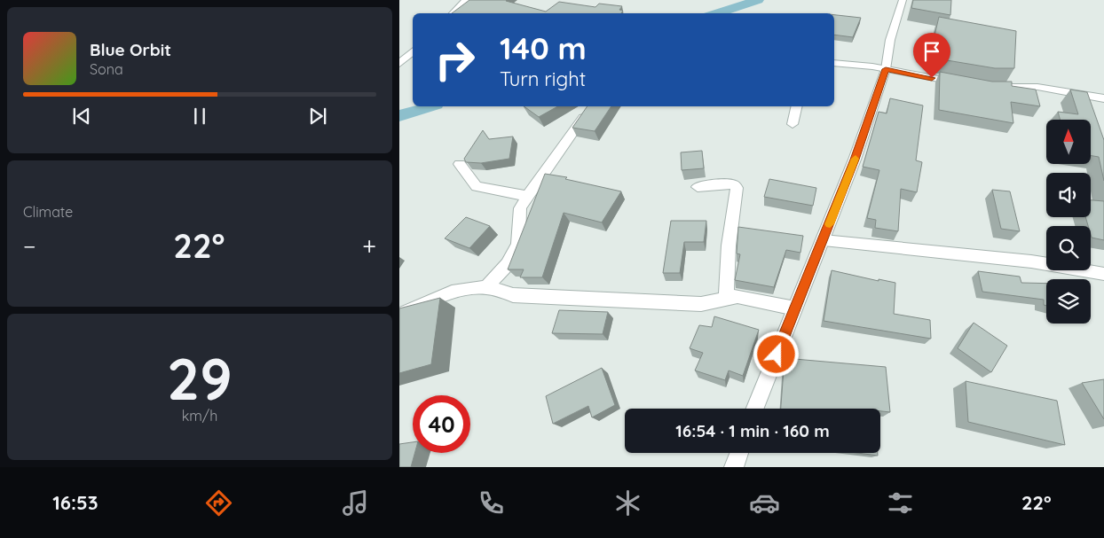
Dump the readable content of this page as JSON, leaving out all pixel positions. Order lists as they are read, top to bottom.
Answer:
{
  "north": "top",
  "page": {
    "turn": ["140 m", "Turn right"],
    "song": ["Blue Orbit", "Sona"],
    "tile": [
      "Climate",
      ["29", "km/h"]
    ],
    "heat": ["−", "22°", "+"],
    "limit": "40",
    "trip": "16:54 · 1 min · 160 m",
    "tabs": ["16:53", "22°"]
  }
}
